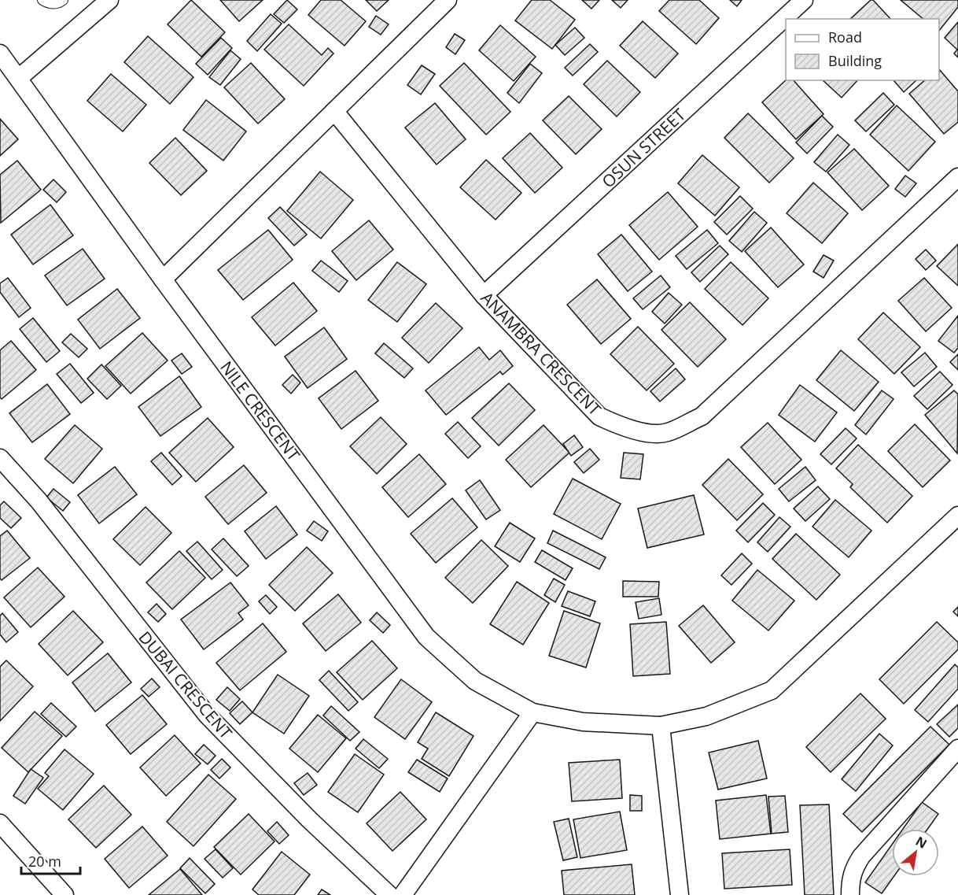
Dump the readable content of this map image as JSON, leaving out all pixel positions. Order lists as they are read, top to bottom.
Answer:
{
  "streets": {
    "street": [
      "OSUN STREET",
      "ANAMBRA CRESCENT",
      "NILE CRESCENT",
      "DUBAI CRESCENT"
    ]
  },
  "crossings": [
    ["OSUN STREET", "ANAMBRA CRESCENT"]
  ],
  "legend": ["Road", "Building"],
  "scale_bar": "20 m",
  "north": "top right"
}
